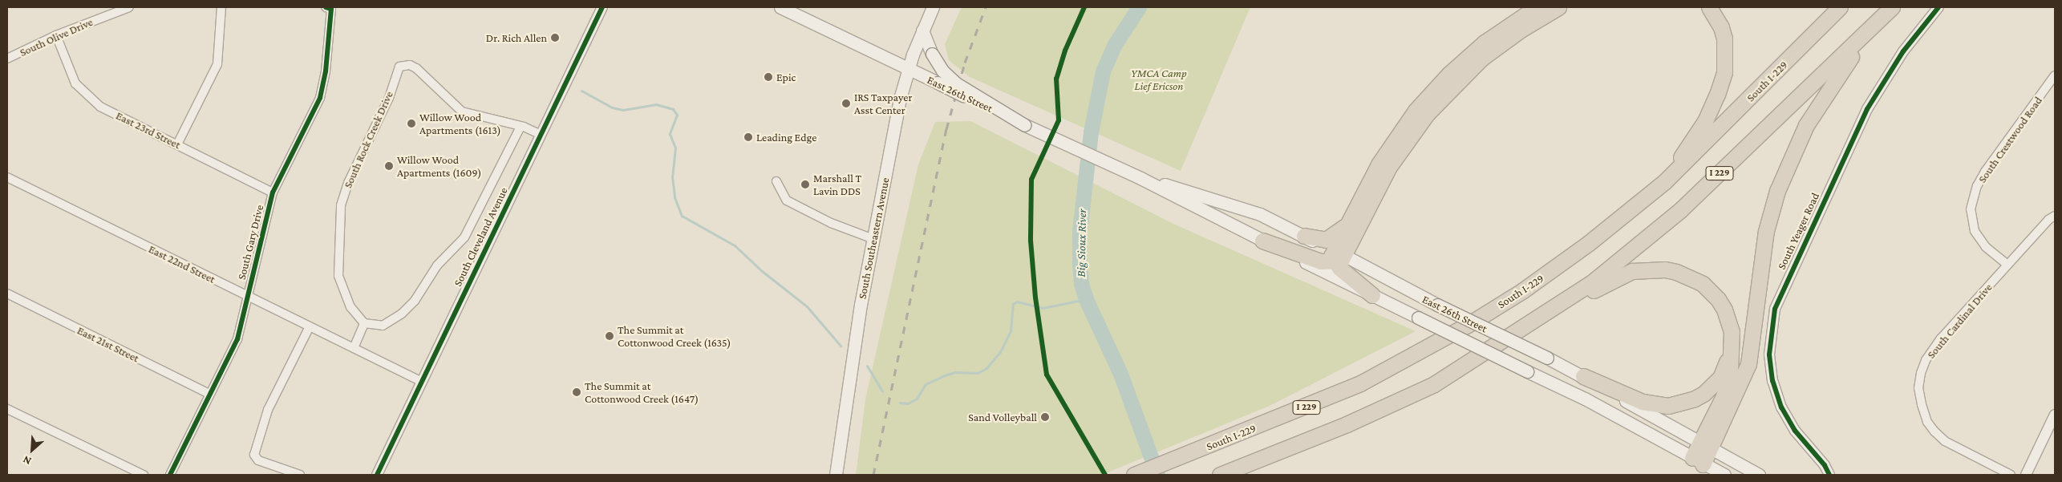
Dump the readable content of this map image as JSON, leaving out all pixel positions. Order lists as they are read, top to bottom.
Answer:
{
  "streets": {
    "highway": ["South I-229", "I 229"],
    "main road": ["East 26th Street", "South Southeastern Avenue"],
    "street": [
      "South Olive Drive",
      "East 23rd Street",
      "South Rock Creek Drive",
      "South Crestwood Road",
      "South Yeager Road",
      "South Cleveland Avenue",
      "South Gary Drive",
      "East 22nd Street",
      "South Cardinal Drive",
      "East 21st Street"
    ]
  },
  "crossings": [
    ["South Olive Drive", "East 23rd Street"],
    ["East 26th Street", "South Southeastern Avenue"],
    ["East 23rd Street", "South Gary Drive"],
    ["South Rock Creek Drive", "South Cleveland Avenue"],
    ["South Crestwood Road", "South Cardinal Drive"],
    ["South Cleveland Avenue", "East 22nd Street"],
    ["South Gary Drive", "East 22nd Street"],
    ["South Gary Drive", "East 21st Street"]
  ],
  "water": ["Big Sioux River"],
  "parks": ["YMCA Camp Lief Ericson"],
  "places": [
    "Dr. Rich Allen",
    "Epic",
    "IRS Taxpayer Asst Center",
    "Willow Wood Apartments (1613)",
    "Leading Edge",
    "Willow Wood Apartments (1609)",
    "Marshall T Lavin DDS",
    "The Summit at Cottonwood Creek (1635)",
    "The Summit at Cottonwood Creek (1647)",
    "Sand Volleyball"
  ],
  "north": "bottom left"
}
